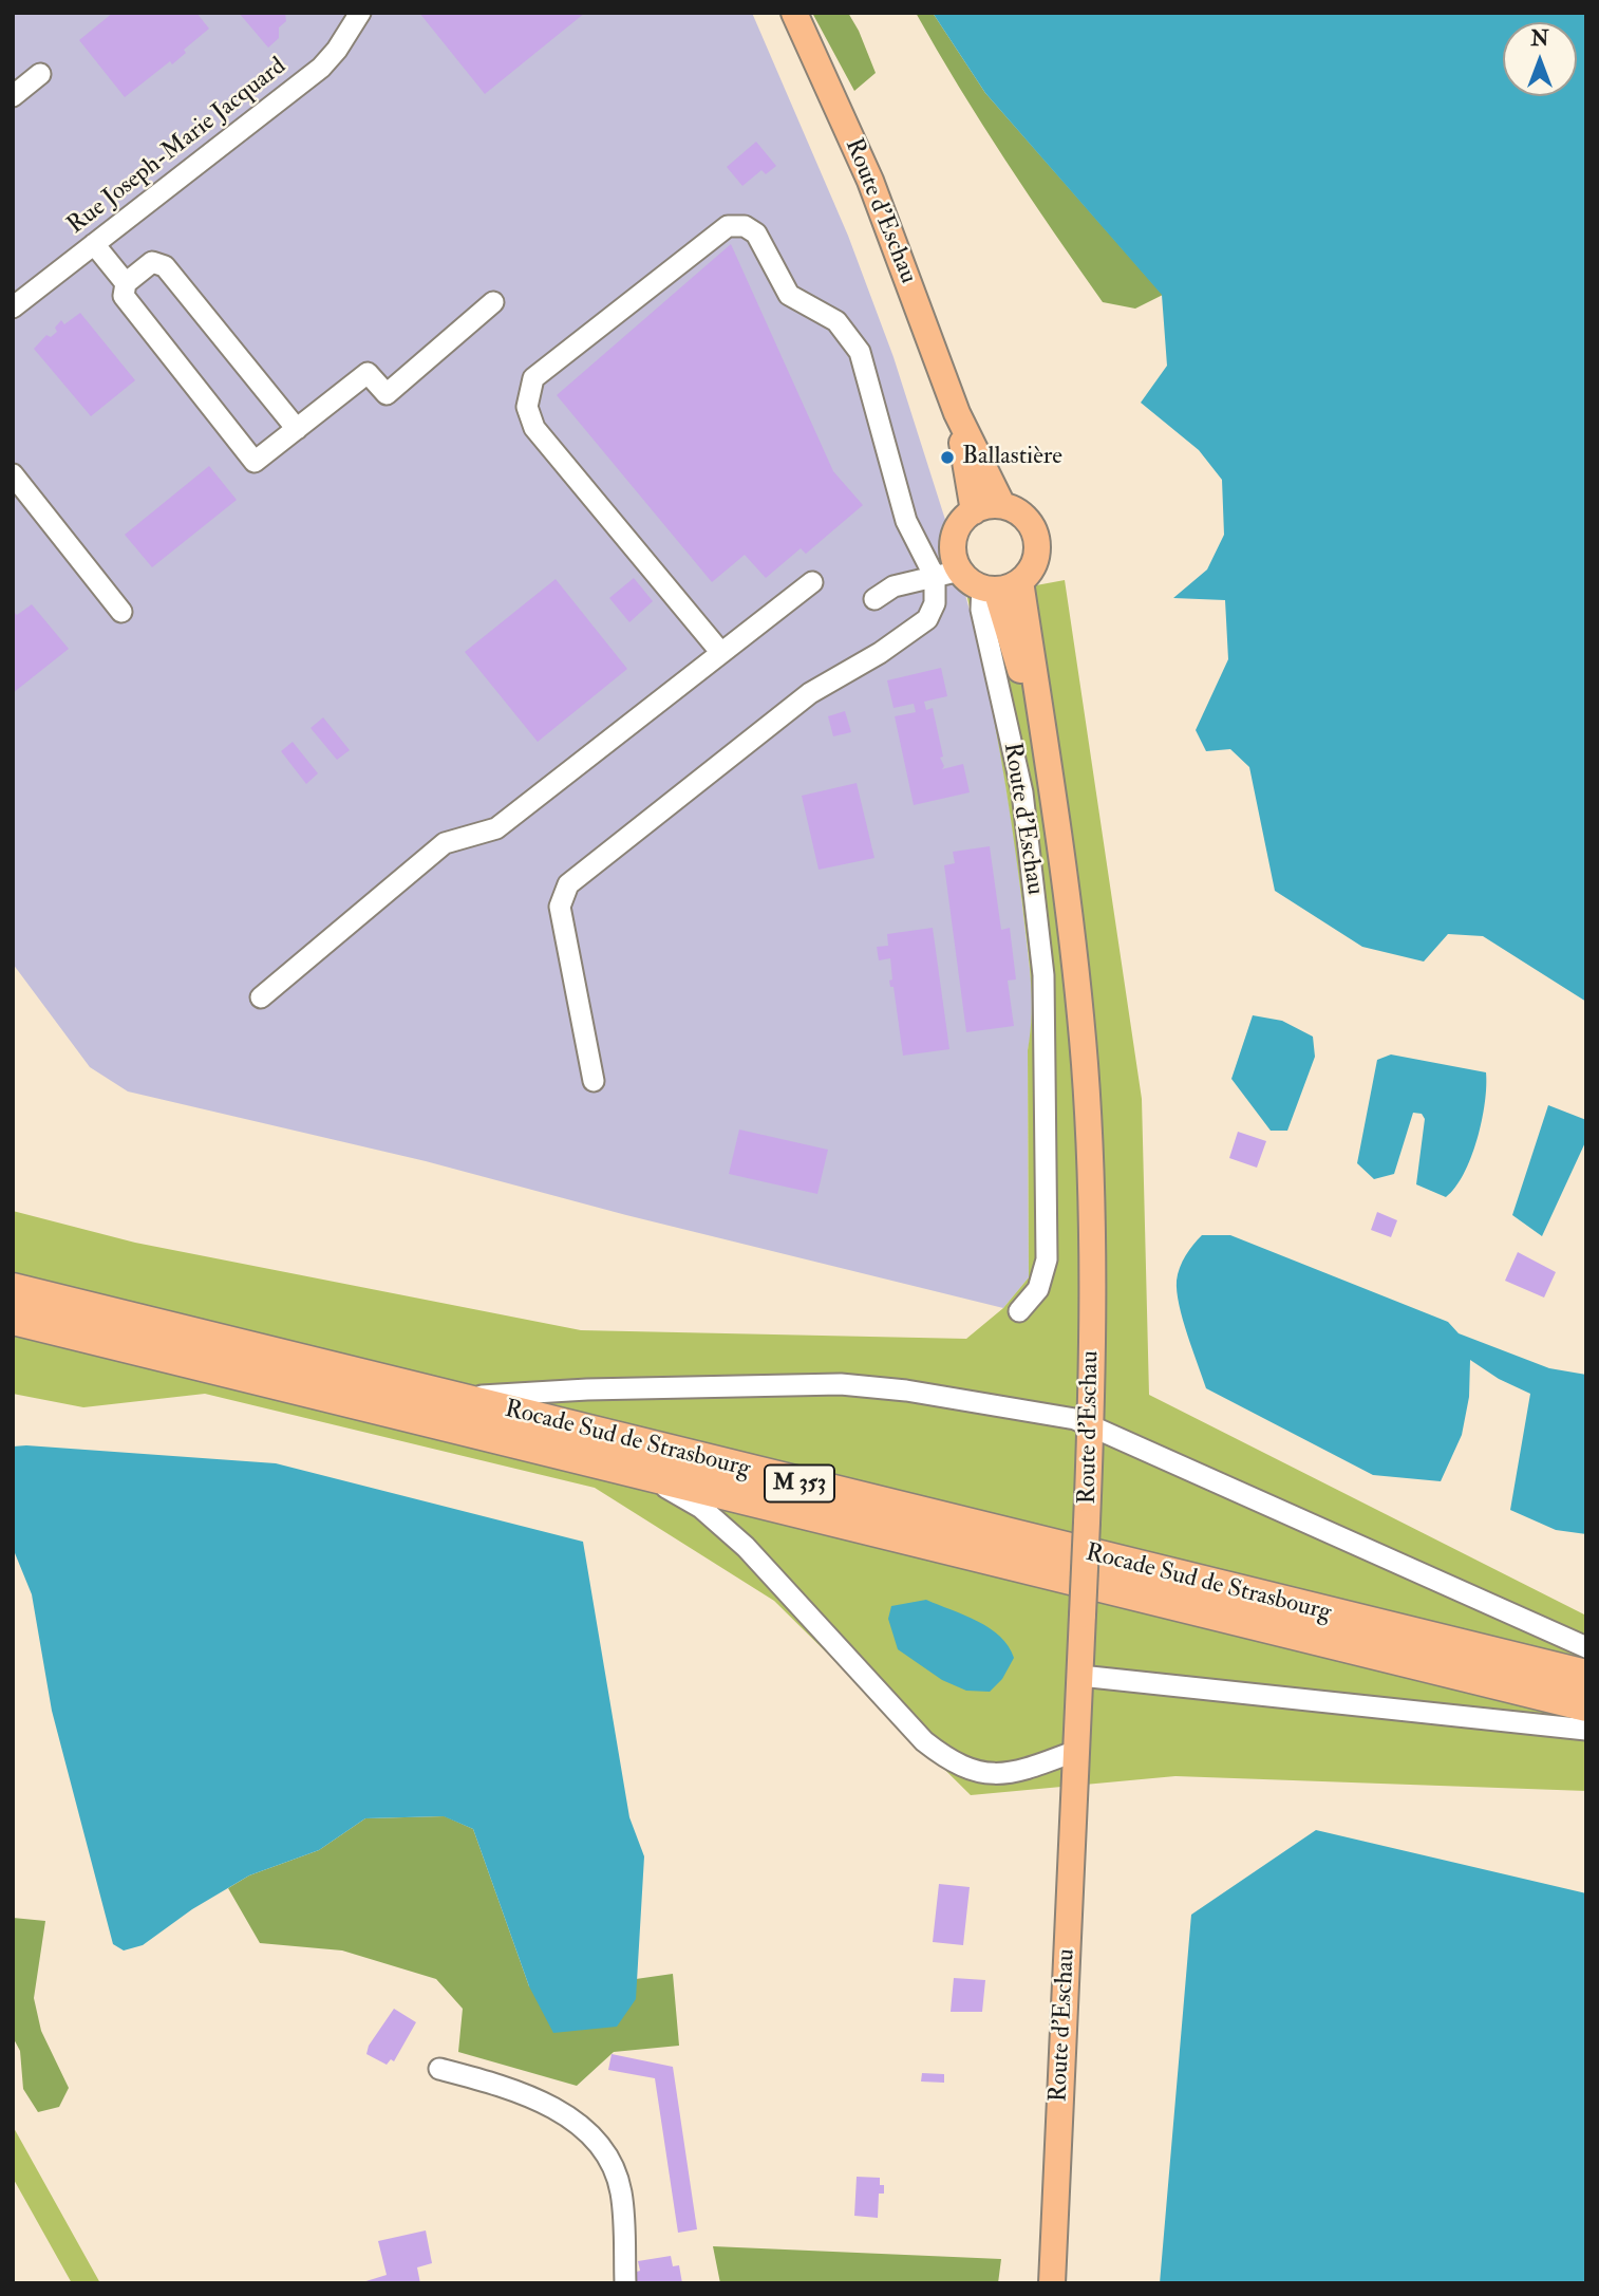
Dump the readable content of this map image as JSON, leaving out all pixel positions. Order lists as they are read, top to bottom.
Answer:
{
  "streets": {
    "highway": ["Rocade Sud de Strasbourg", "M 353"],
    "main road": ["Route d'Eschau"],
    "street": ["Rue Joseph-Marie Jacquard"]
  },
  "places": ["Ballastière"],
  "north": "top"
}
